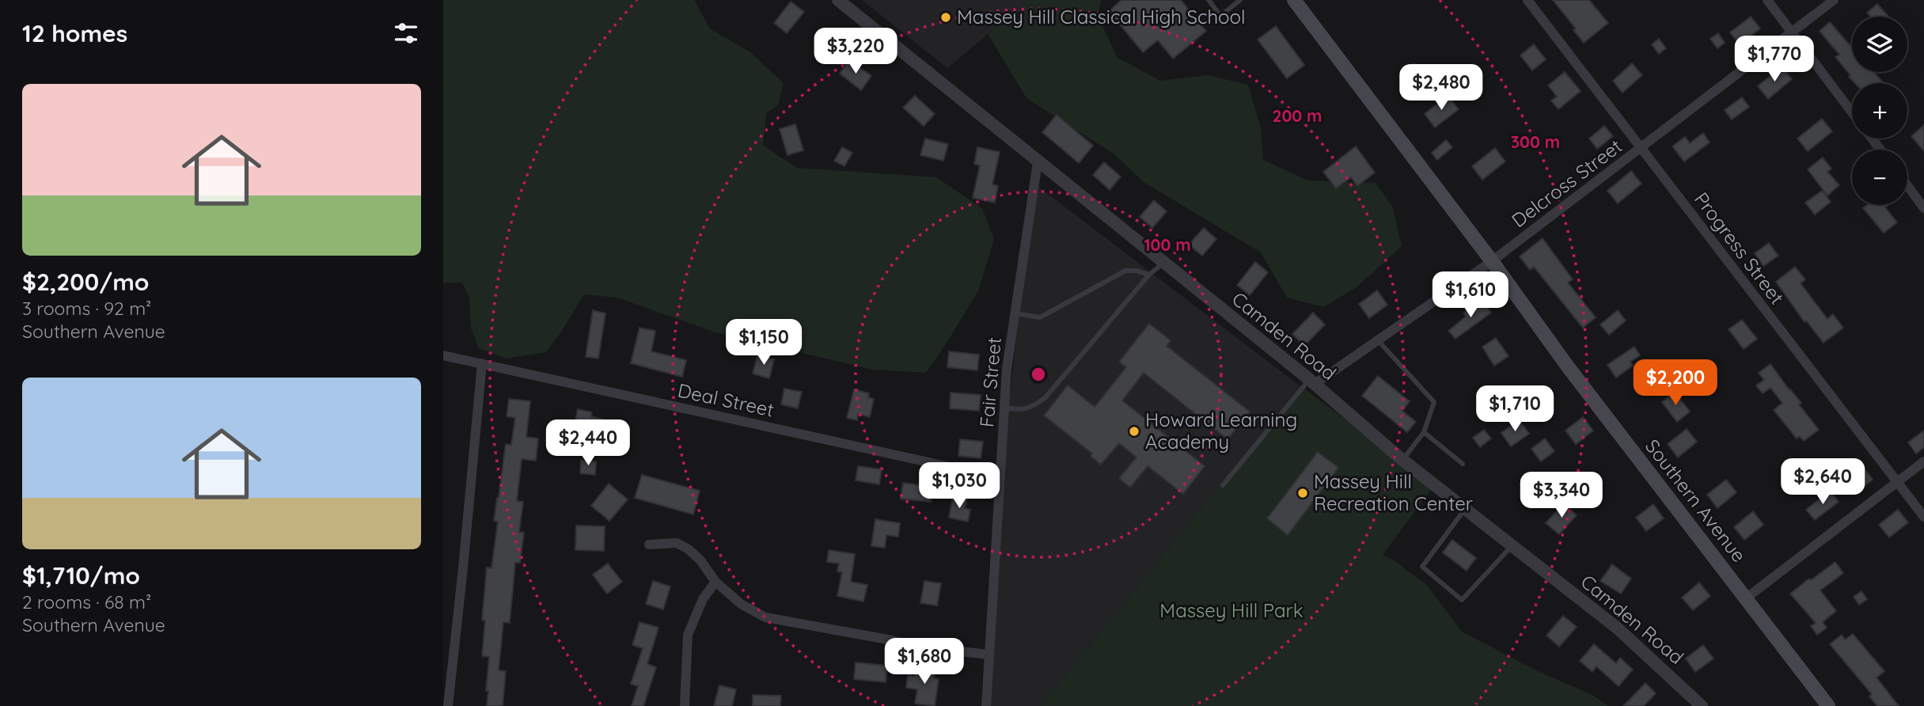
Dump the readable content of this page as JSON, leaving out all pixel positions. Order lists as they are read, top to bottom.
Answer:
{
  "streets": {
    "main road": ["Southern Avenue"],
    "street": [
      "Delcross Street",
      "Progress Street",
      "Camden Road",
      "Fair Street",
      "Deal Street"
    ]
  },
  "crossings": [
    ["Delcross Street", "Progress Street"],
    ["Delcross Street", "Camden Road"],
    ["Delcross Street", "Southern Avenue"],
    ["Camden Road", "Fair Street"],
    ["Fair Street", "Deal Street"]
  ],
  "parks": ["Massey Hill Park"],
  "places": ["Massey Hill Classical High School", "Howard Learning Academy", "Massey Hill Recreation Center"],
  "page": {
    "heading": "12 homes",
    "map_buttons": ["+", "−"],
    "price": [
      "$3,220",
      "$1,770",
      "$2,480",
      "$1,610",
      "$1,150",
      "$2,200",
      "$1,710",
      "$2,440",
      "$2,640",
      "$1,030",
      "$3,340",
      "$1,680"
    ],
    "list": [
      {
        "name": "$2,200/mo",
        "note": "3 rooms · 92 m² · Southern Avenue"
      },
      {
        "name": "$1,710/mo",
        "note": "2 rooms · 68 m² · Southern Avenue"
      }
    ]
  },
  "rings": ["200 m", "300 m", "100 m"]
}
